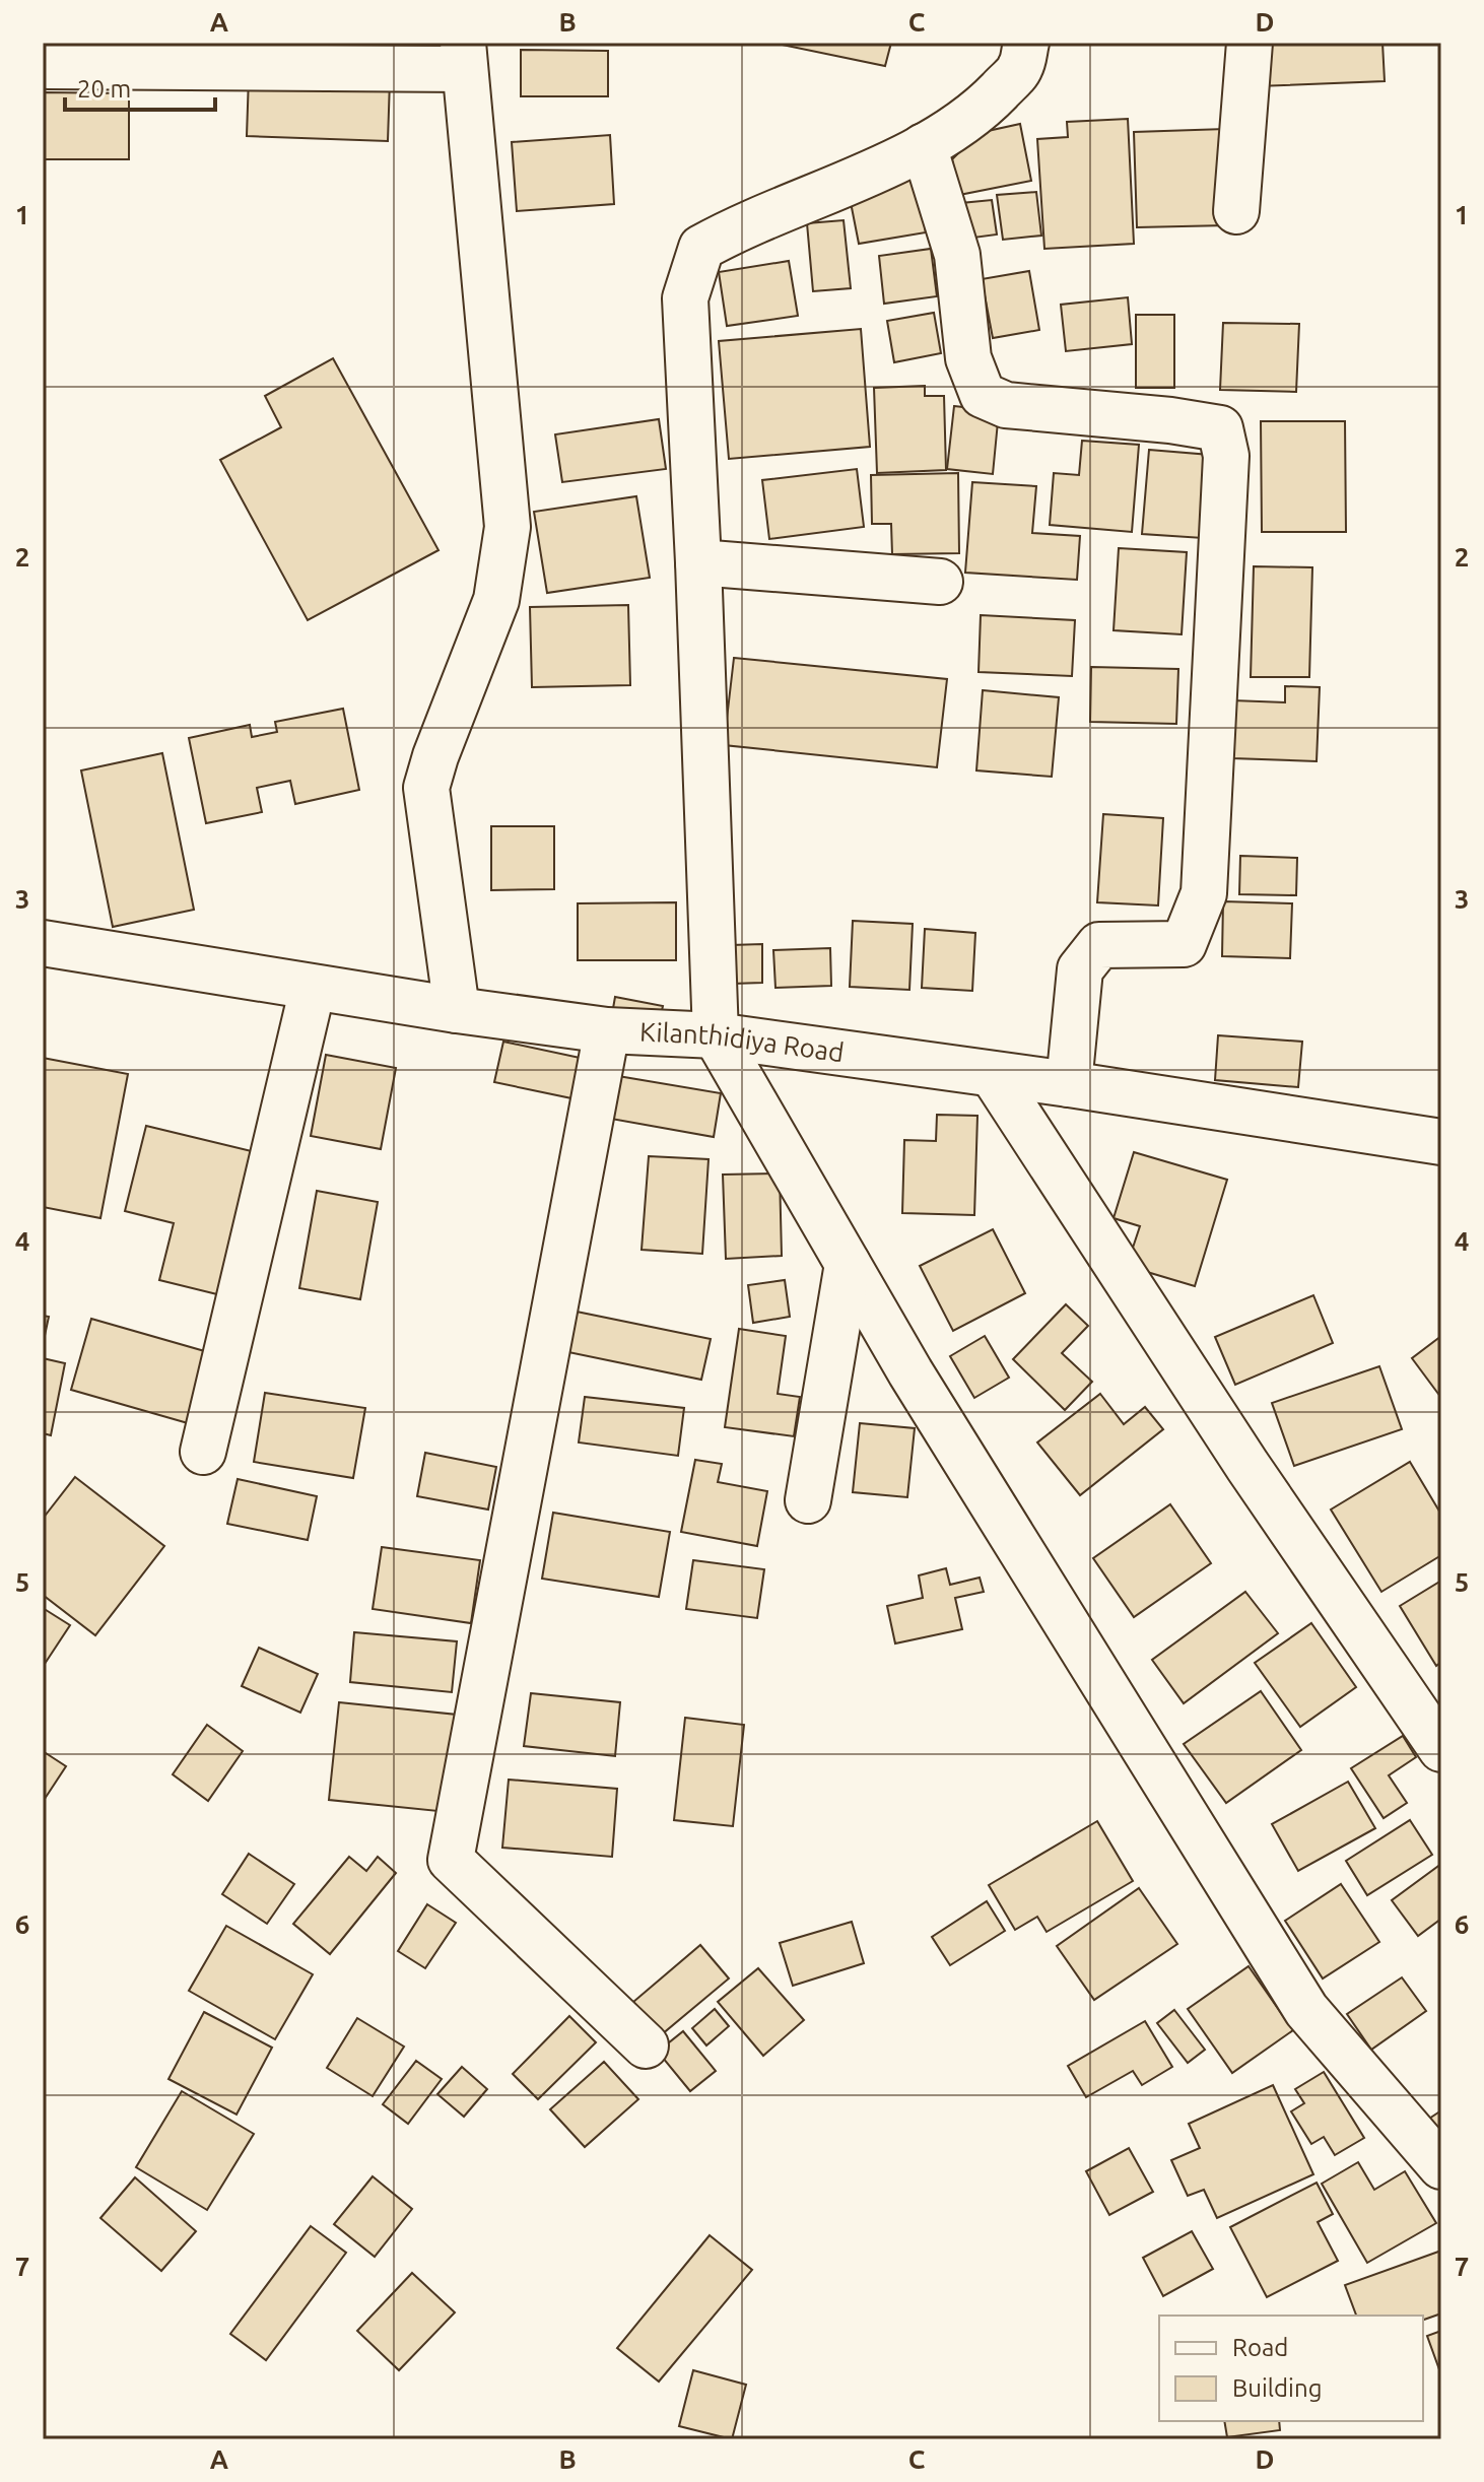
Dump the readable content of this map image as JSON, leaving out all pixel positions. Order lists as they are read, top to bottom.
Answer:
{
  "streets": {
    "street": ["Kilanthidiya Road"]
  },
  "legend": ["Road", "Building"],
  "scale_bar": "20 m",
  "grid": {
    "columns": [
      "A",
      "B",
      "C",
      "D"
    ],
    "rows": [
      "1",
      "2",
      "3",
      "4",
      "5",
      "6",
      "7"
    ]
  }
}
